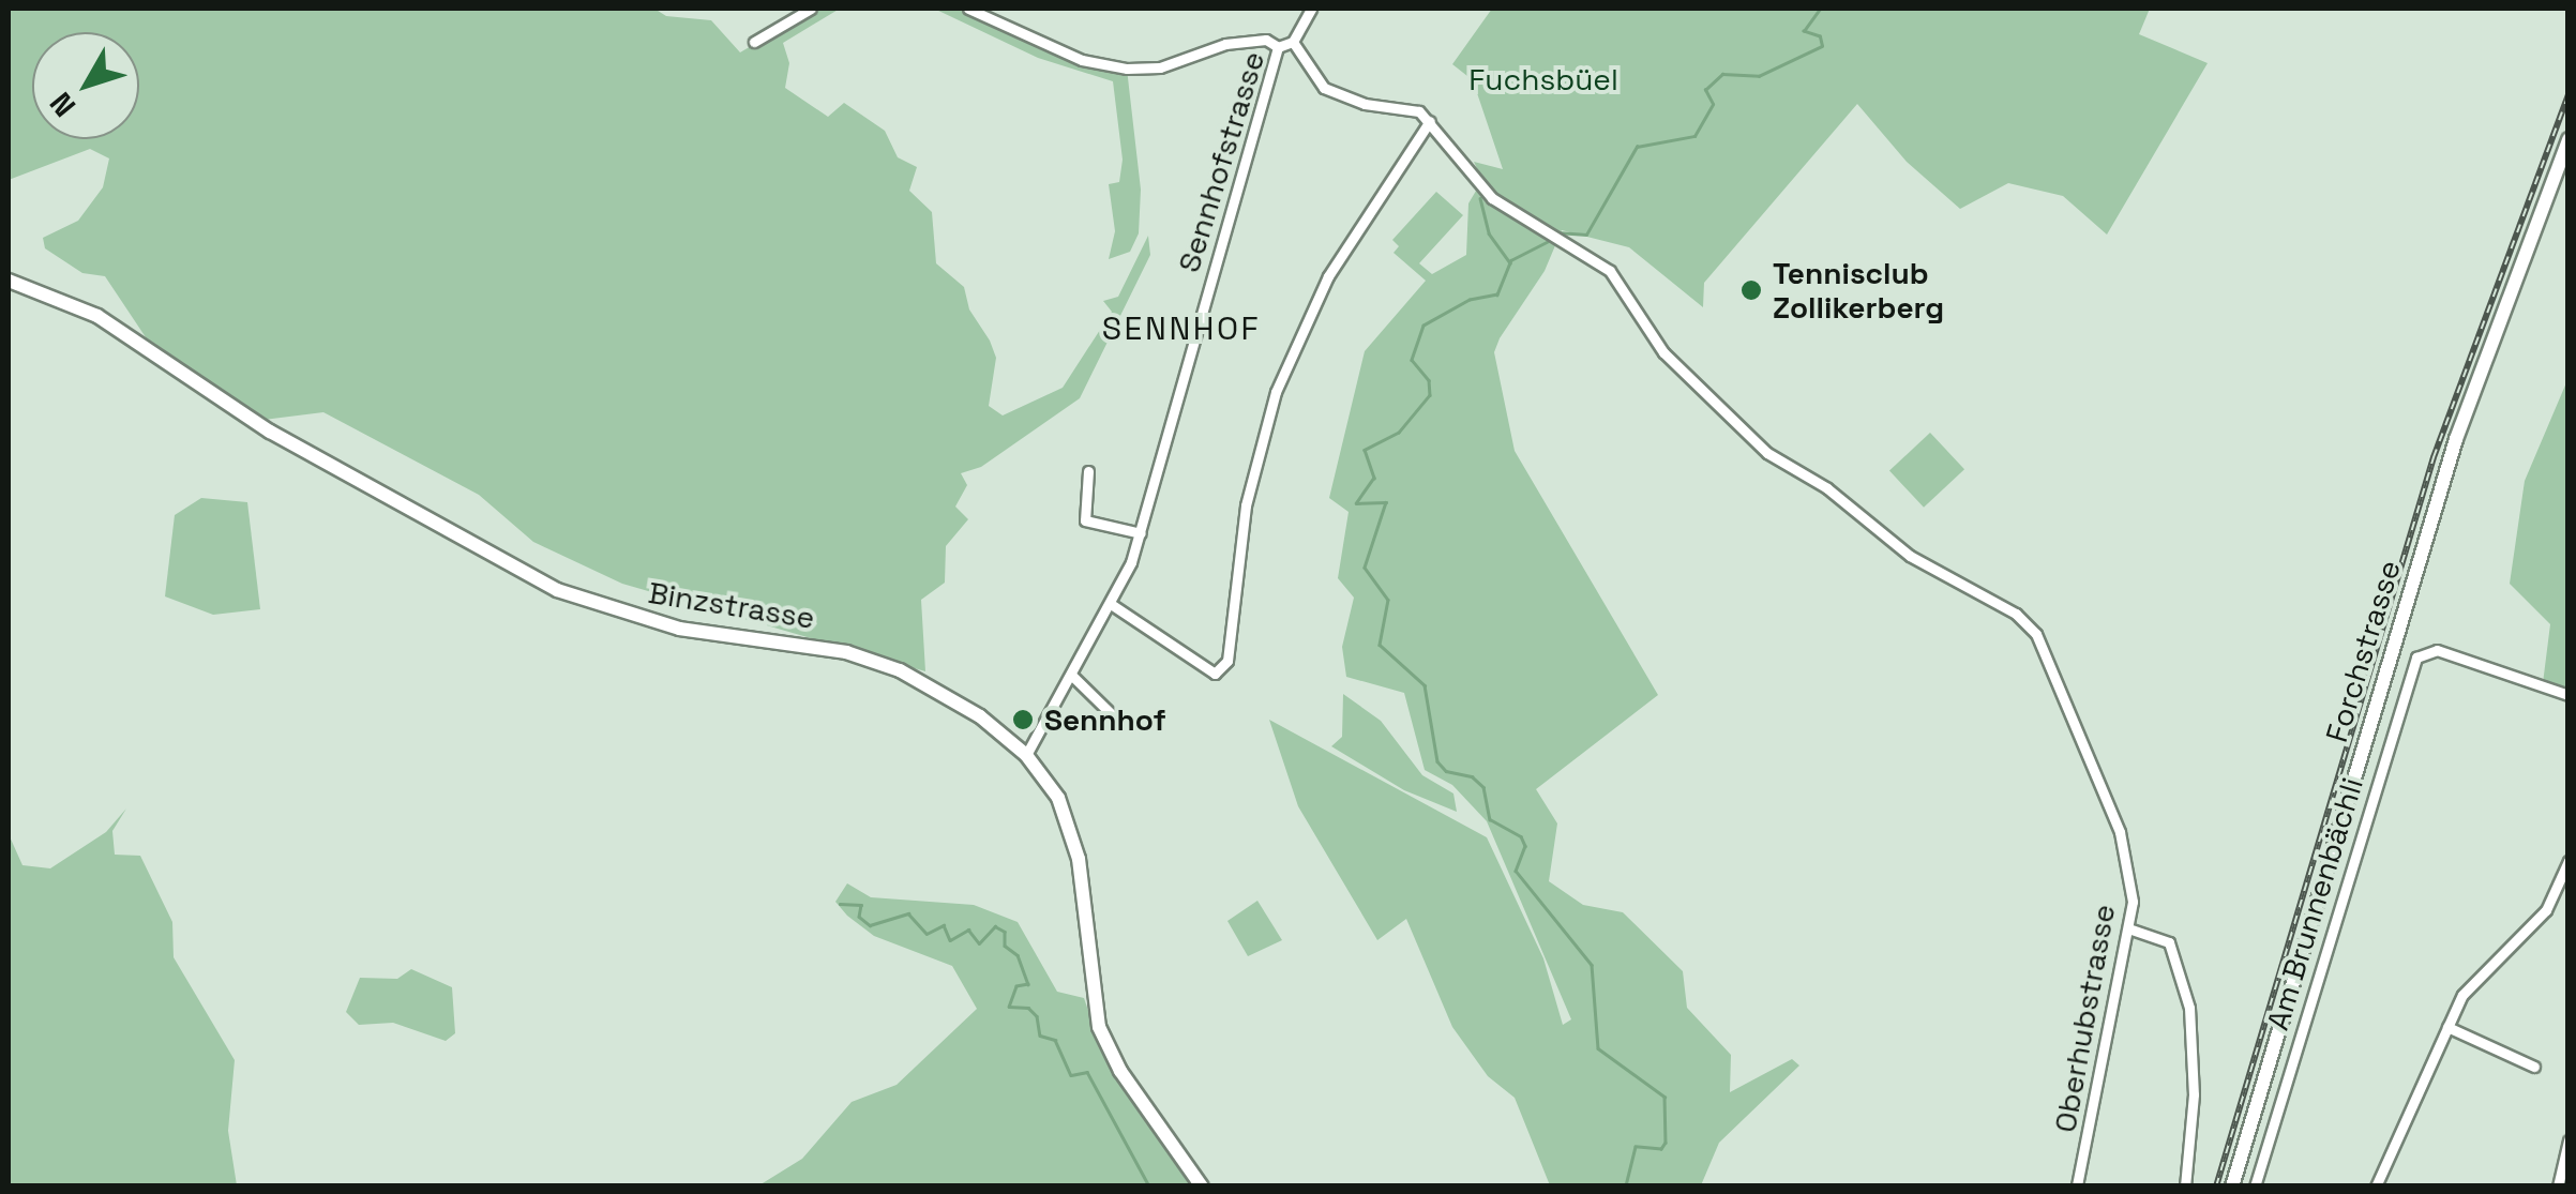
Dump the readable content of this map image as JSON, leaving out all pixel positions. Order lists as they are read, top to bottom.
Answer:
{
  "streets": {
    "main road": ["Binzstrasse", "Forchstrasse"],
    "street": ["Sennhofstrasse", "Am Brunnenbächli", "Oberhubstrasse"]
  },
  "crossings": [
    ["Sennhofstrasse", "Binzstrasse"]
  ],
  "districts": ["SENNHOF"],
  "parks": ["Fuchsbüel"],
  "places": ["Tennisclub Zollikerberg", "Sennhof"],
  "north": "bottom left"
}
